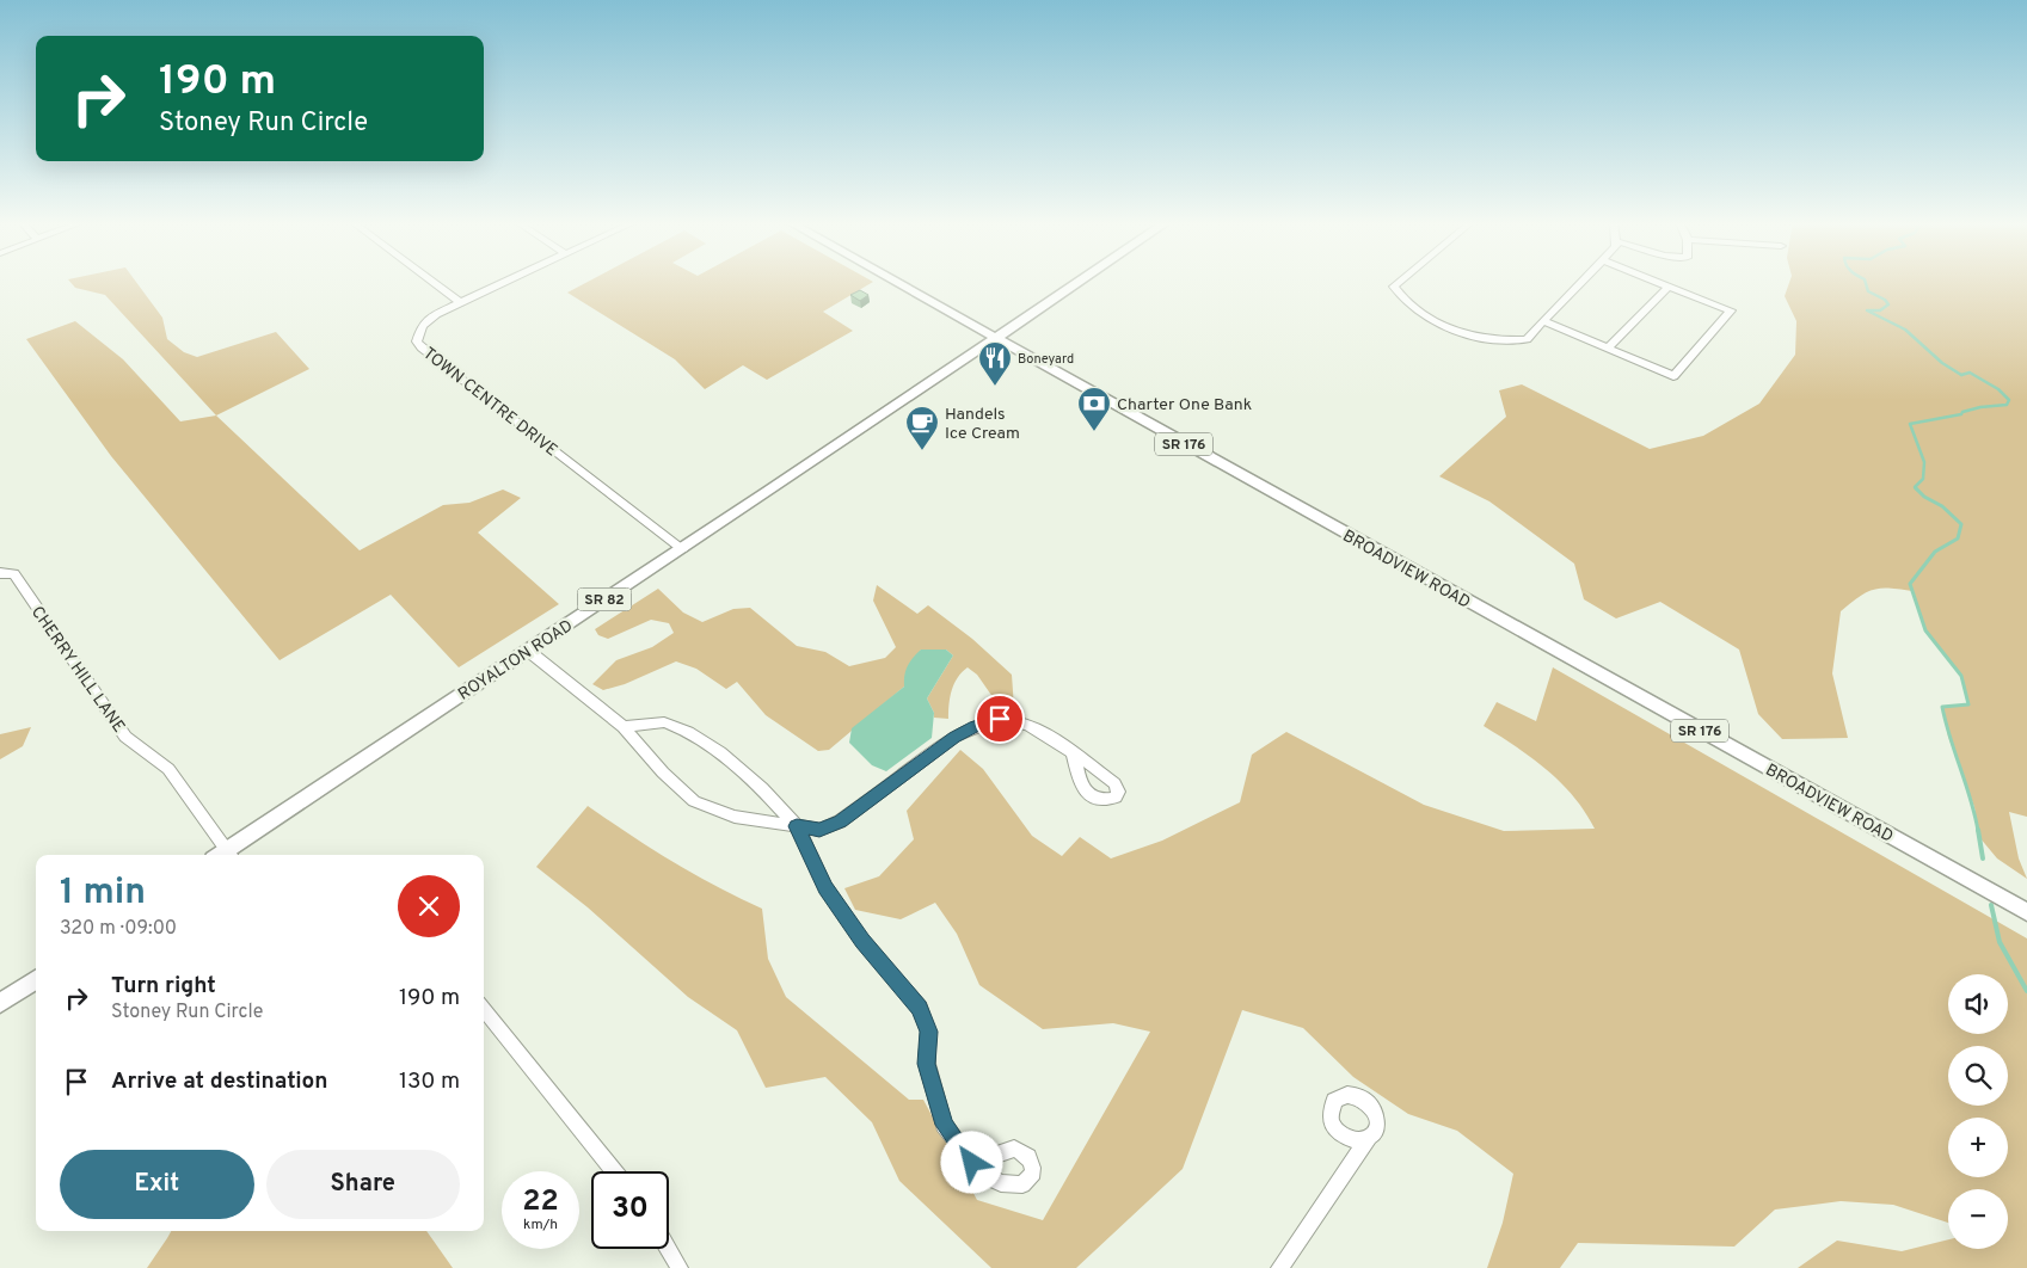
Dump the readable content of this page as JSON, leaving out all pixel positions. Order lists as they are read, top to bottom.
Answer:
{
  "streets": {
    "main road": [
      "SR 176",
      "BROADVIEW ROAD",
      "SR 82",
      "ROYALTON ROAD"
    ],
    "street": ["TOWN CENTRE DRIVE", "CHERRY HILL LANE"]
  },
  "crossings": [
    ["TOWN CENTRE DRIVE", "ROYALTON ROAD"],
    ["BROADVIEW ROAD", "SR 82"],
    ["BROADVIEW ROAD", "ROYALTON ROAD"],
    ["SR 82", "ROYALTON ROAD"],
    ["ROYALTON ROAD", "CHERRY HILL LANE"]
  ],
  "places": {
    "restaurant": ["Boneyard"],
    "bank": ["Charter One Bank"],
    "cafe": ["Handels Ice Cream"]
  },
  "page": {
    "turn": ["190 m", "Stoney Run Circle"],
    "heading": ["1 min", "320 m · 09:00"],
    "list": [
      {
        "name": "Turn right",
        "note": "Stoney Run Circle",
        "value": "190 m"
      },
      {
        "name": "Arrive at destination",
        "value": "130 m"
      }
    ],
    "map_buttons": ["+", "−"],
    "buttons": ["Exit", "Share"],
    "speed": "22 km/h",
    "limit": "30"
  }
}
